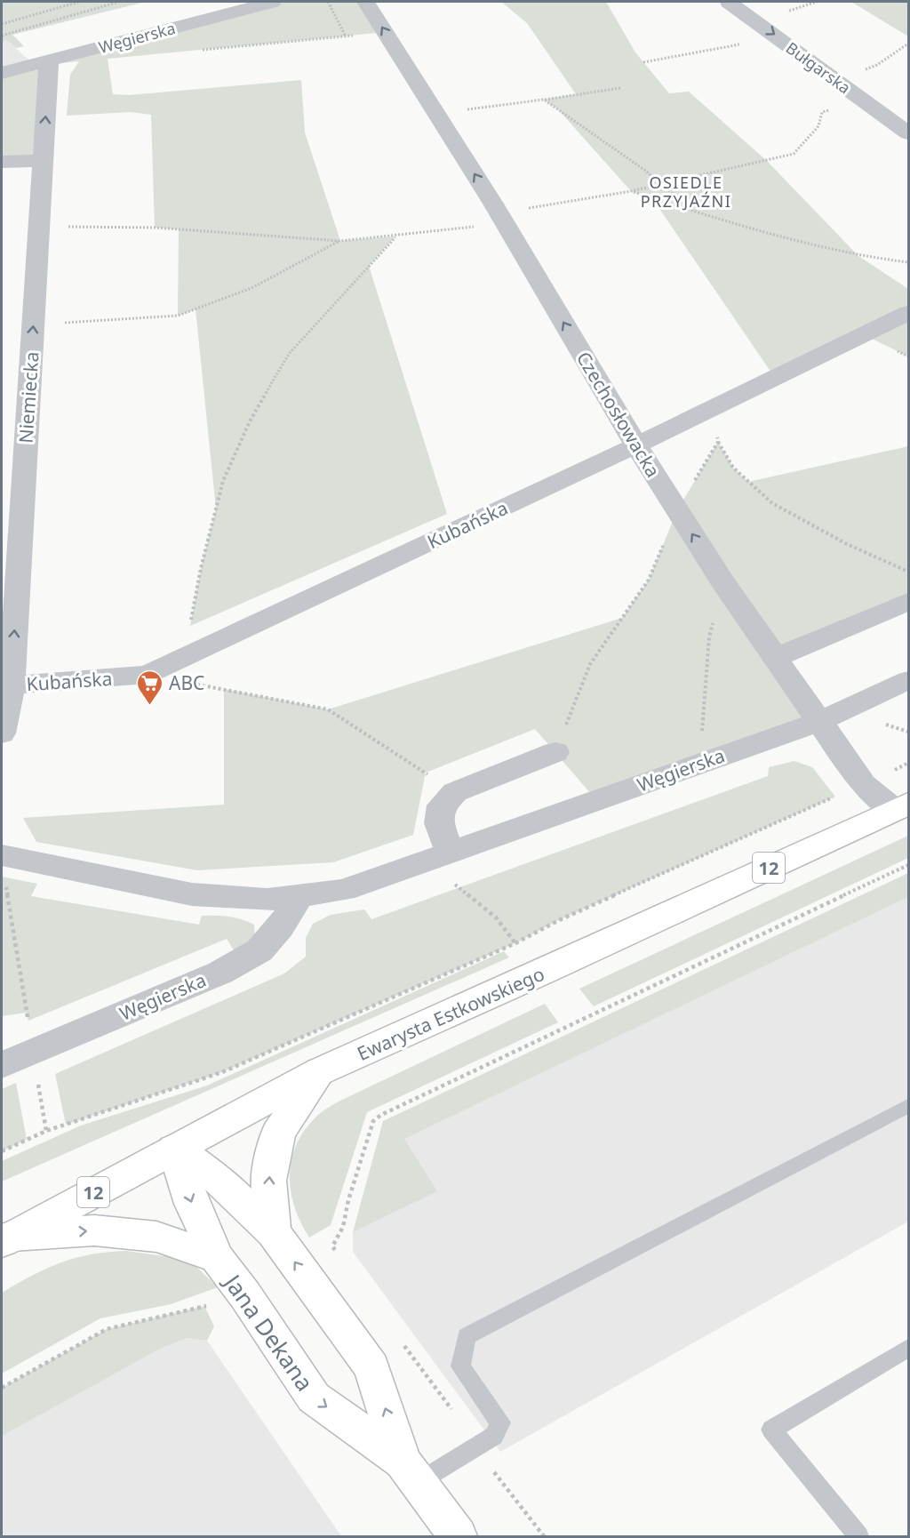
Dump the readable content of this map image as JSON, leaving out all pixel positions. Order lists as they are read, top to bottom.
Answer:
{
  "streets": {
    "street": [
      "Węgierska",
      "Bułgarska",
      "Niemiecka",
      "Czechosłowacka",
      "Kubańska",
      "12",
      "Ewarysta Estkowskiego",
      "Jana Dekana"
    ]
  },
  "crossings": [
    ["Węgierska", "Niemiecka"],
    ["Węgierska", "Czechosłowacka"],
    ["Niemiecka", "Kubańska"],
    ["Czechosłowacka", "Kubańska"],
    ["Czechosłowacka", "Ewarysta Estkowskiego"],
    ["Ewarysta Estkowskiego", "Jana Dekana"]
  ],
  "one_way": ["Niemiecka", "Czechosłowacka"],
  "districts": ["OSIEDLE PRZYJAŹNI"],
  "places": {
    "supermarket": ["ABC"]
  }
}
